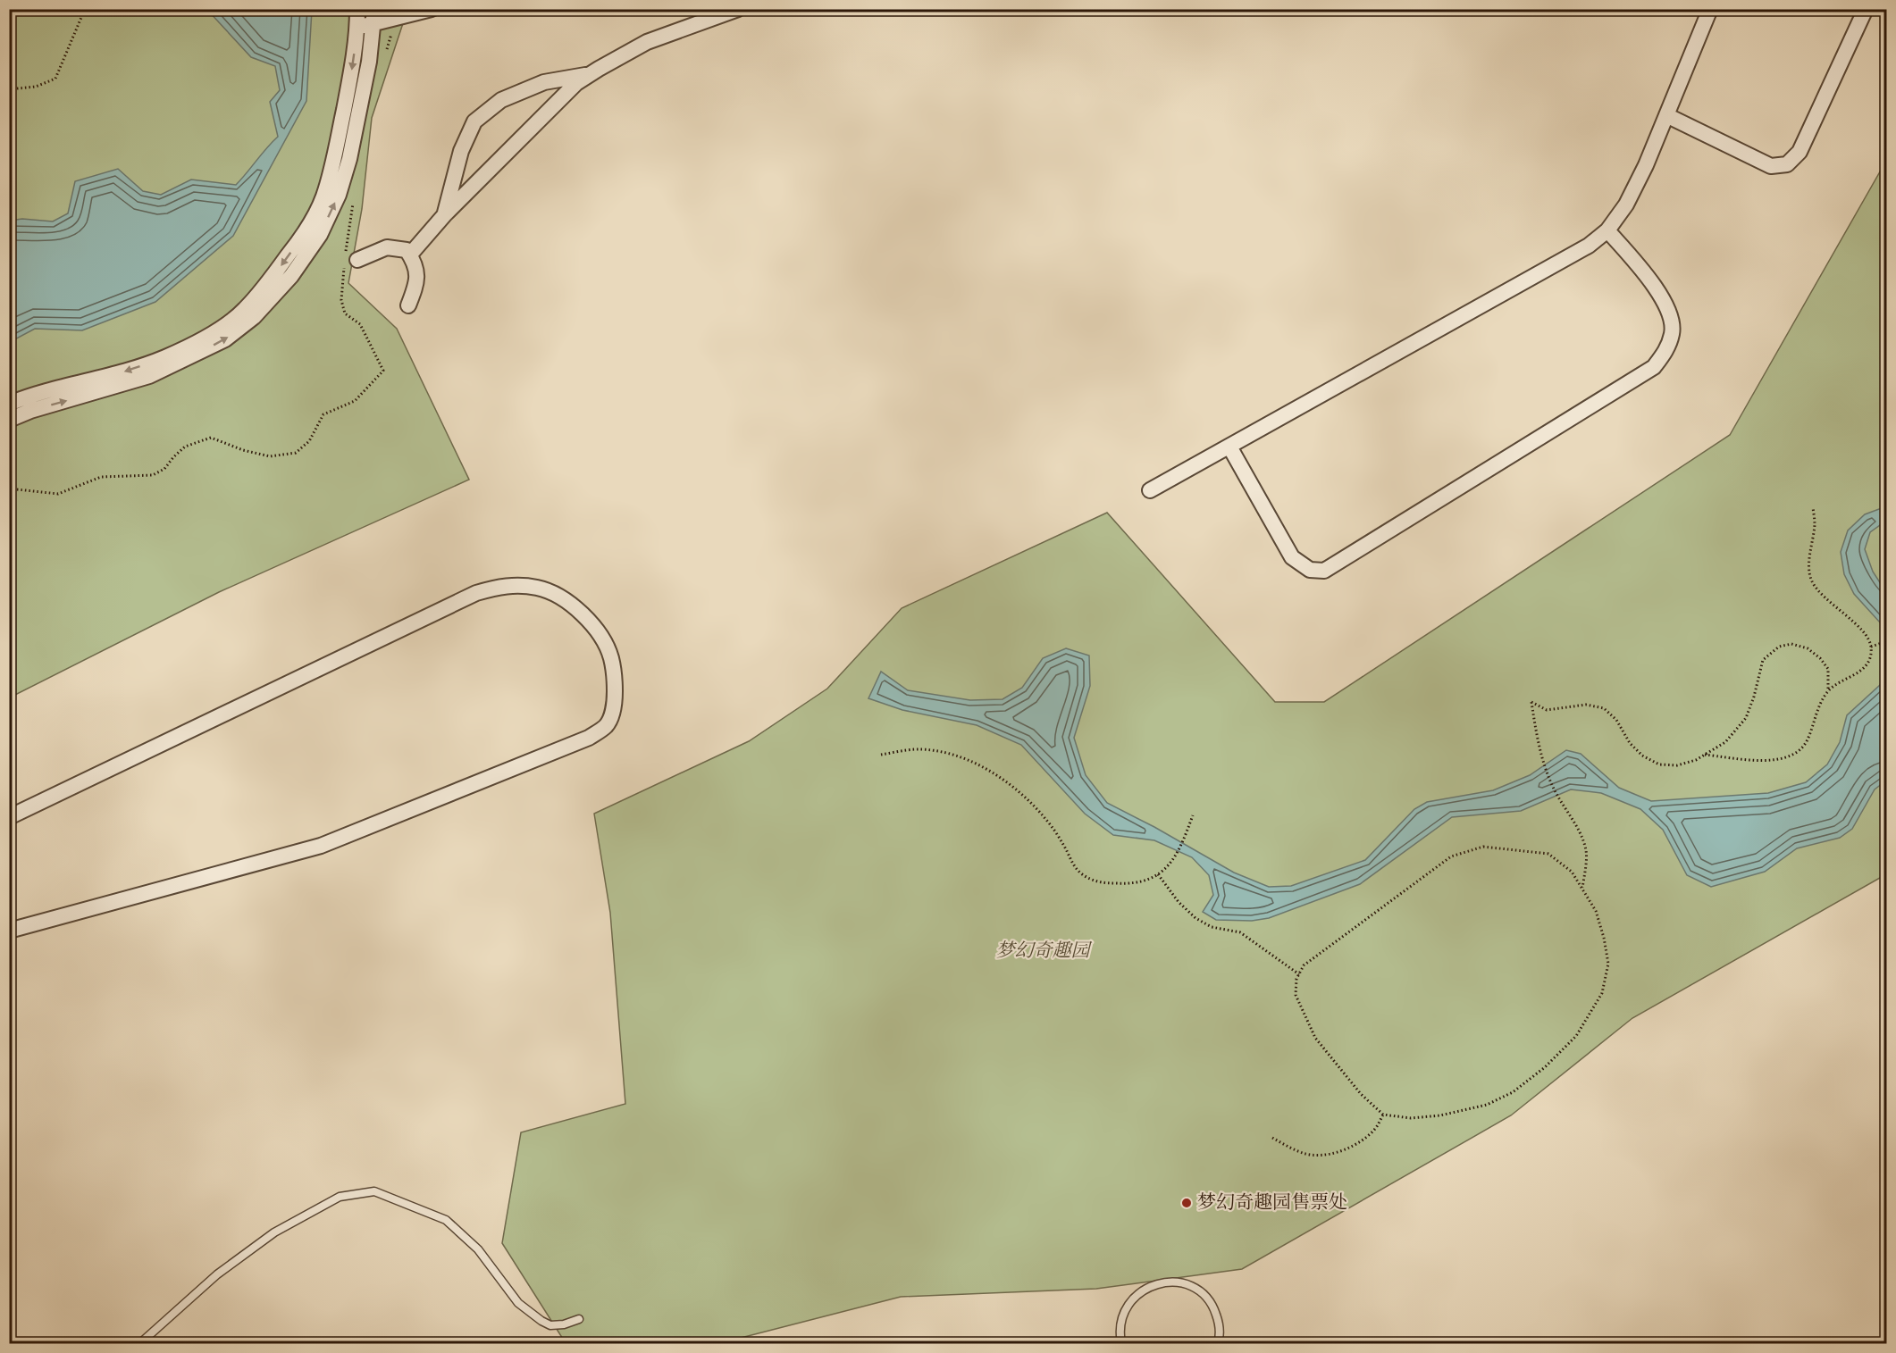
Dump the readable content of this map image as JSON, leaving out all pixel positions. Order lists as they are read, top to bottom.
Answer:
{
  "parks": ["梦幻奇趣园"],
  "places": ["梦幻奇趣园售票处"]
}
